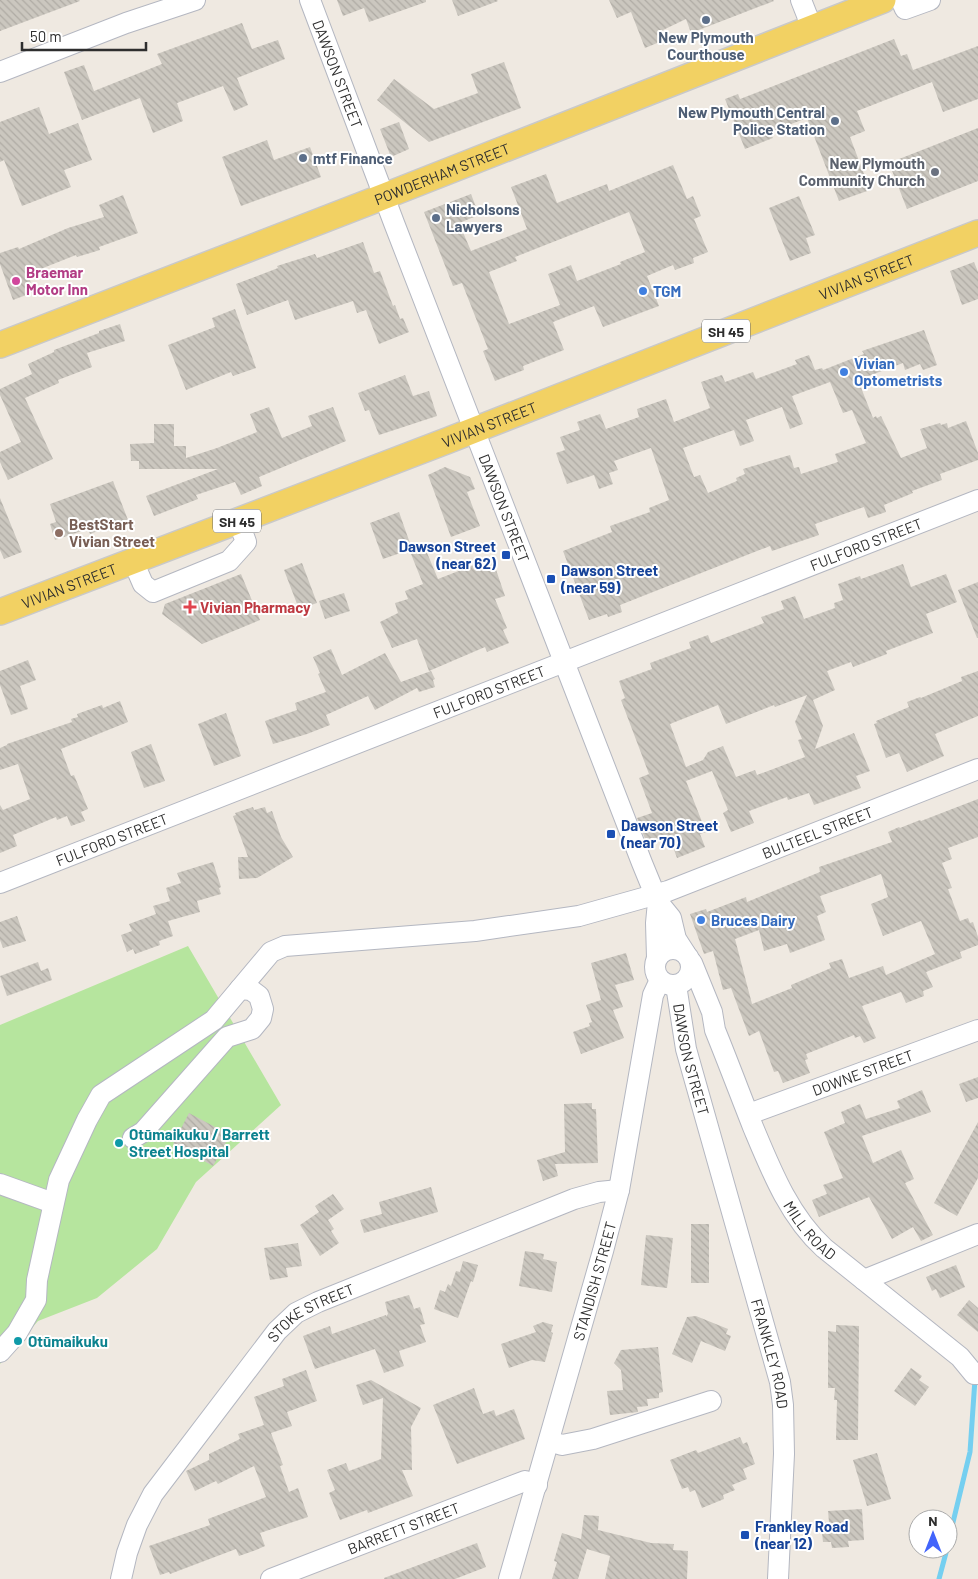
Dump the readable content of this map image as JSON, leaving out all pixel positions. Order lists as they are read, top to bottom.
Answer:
{
  "streets": {
    "main road": ["POWDERHAM STREET", "VIVIAN STREET", "SH 45"],
    "street": [
      "DAWSON STREET",
      "FULFORD STREET",
      "BULTEEL STREET",
      "DOWNE STREET",
      "MILL ROAD",
      "STANDISH STREET",
      "STOKE STREET",
      "FRANKLEY ROAD",
      "BARRETT STREET"
    ]
  },
  "crossings": [
    ["DAWSON STREET", "POWDERHAM STREET"],
    ["DAWSON STREET", "VIVIAN STREET"],
    ["DAWSON STREET", "FULFORD STREET"],
    ["DAWSON STREET", "BULTEEL STREET"],
    ["DAWSON STREET", "MILL ROAD"],
    ["DAWSON STREET", "STANDISH STREET"],
    ["DAWSON STREET", "FRANKLEY ROAD"],
    ["DOWNE STREET", "MILL ROAD"],
    ["MILL ROAD", "STANDISH STREET"],
    ["STANDISH STREET", "STOKE STREET"],
    ["STANDISH STREET", "BARRETT STREET"]
  ],
  "places": {
    "other": [
      "New Plymouth Courthouse",
      "New Plymouth Central Police Station",
      "mtf Finance",
      "New Plymouth Community Church",
      "Nicholsons Lawyers",
      "Braemar Motor Inn",
      "TGM",
      "Vivian Optometrists",
      "BestStart Vivian Street",
      "Bruces Dairy",
      "Otūmaikuku / Barrett Street Hospital",
      "Otūmaikuku"
    ],
    "transit": [
      "Dawson Street (near 62)",
      "Dawson Street (near 59)",
      "Dawson Street (near 70)",
      "Frankley Road (near 12)"
    ],
    "health": ["Vivian Pharmacy"]
  },
  "scale_bar": "50 m",
  "north": "top"
}
